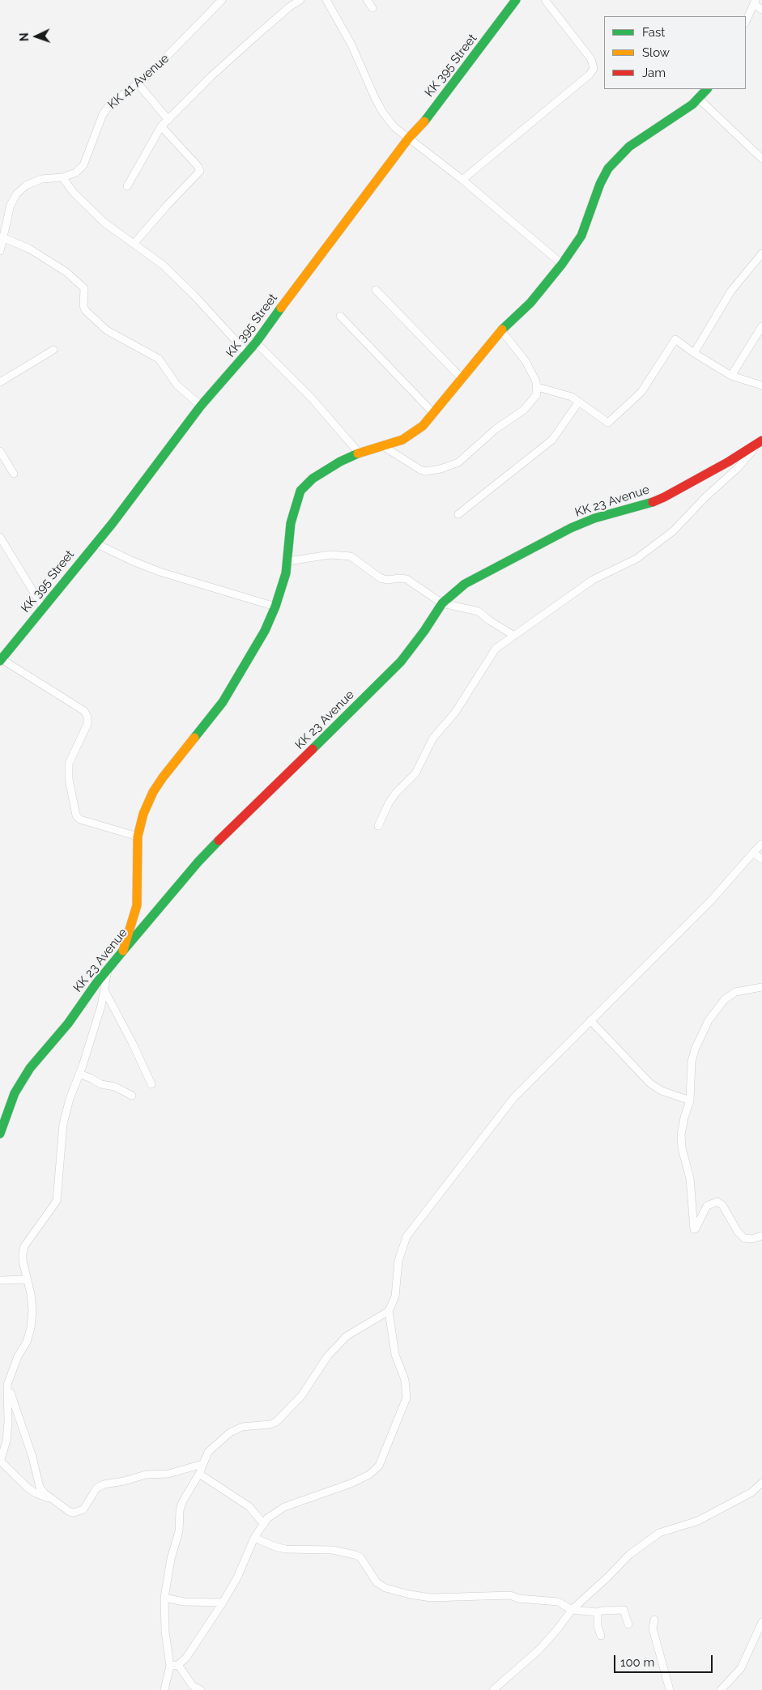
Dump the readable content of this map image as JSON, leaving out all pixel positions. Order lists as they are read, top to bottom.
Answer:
{
  "streets": {
    "street": ["KK 395 Street", "KK 41 Avenue", "KK 23 Avenue"]
  },
  "legend": ["Fast", "Slow", "Jam"],
  "scale_bar": "100 m",
  "north": "left"
}
